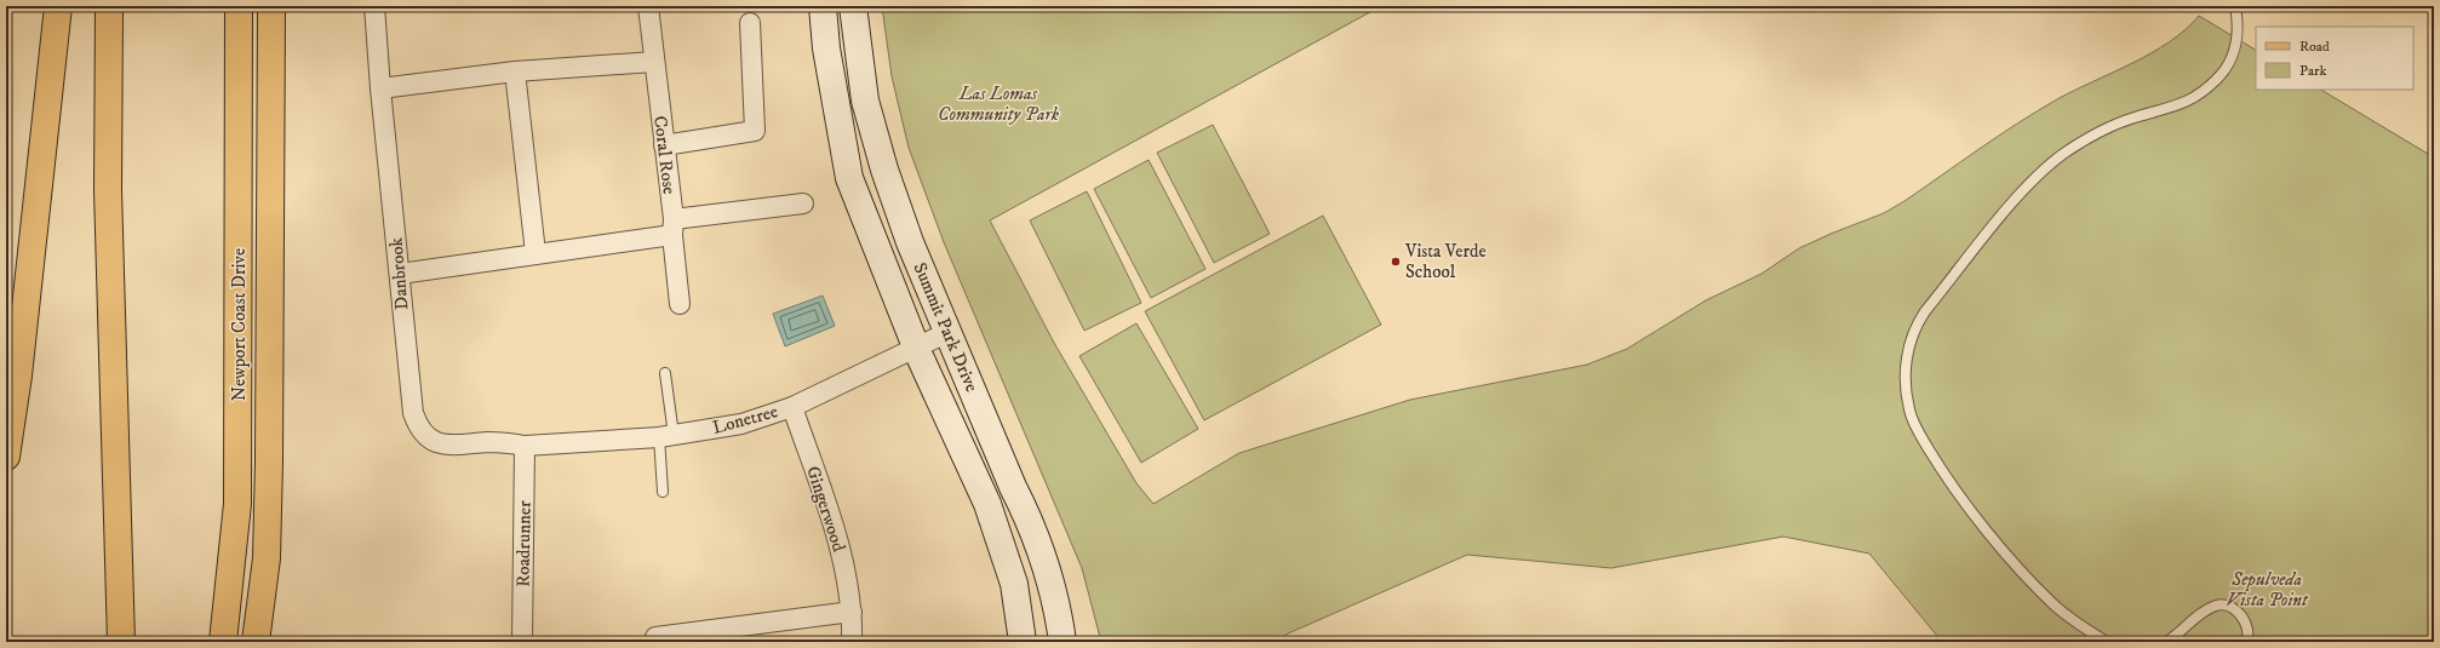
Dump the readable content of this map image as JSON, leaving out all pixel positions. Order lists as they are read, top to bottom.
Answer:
{
  "streets": {
    "main road": ["Newport Coast Drive"],
    "street": [
      "Coral Rose",
      "Danbrook",
      "Summit Park Drive",
      "Lonetree",
      "Gingerwood",
      "Roadrunner"
    ]
  },
  "crossings": [
    ["Danbrook", "Lonetree"],
    ["Danbrook", "Roadrunner"],
    ["Summit Park Drive", "Lonetree"],
    ["Lonetree", "Gingerwood"],
    ["Lonetree", "Roadrunner"]
  ],
  "parks": ["Las Lomas Community Park", "Sepulveda Vista Point"],
  "places": ["Vista Verde School"],
  "legend": ["Road", "Park"]
}
